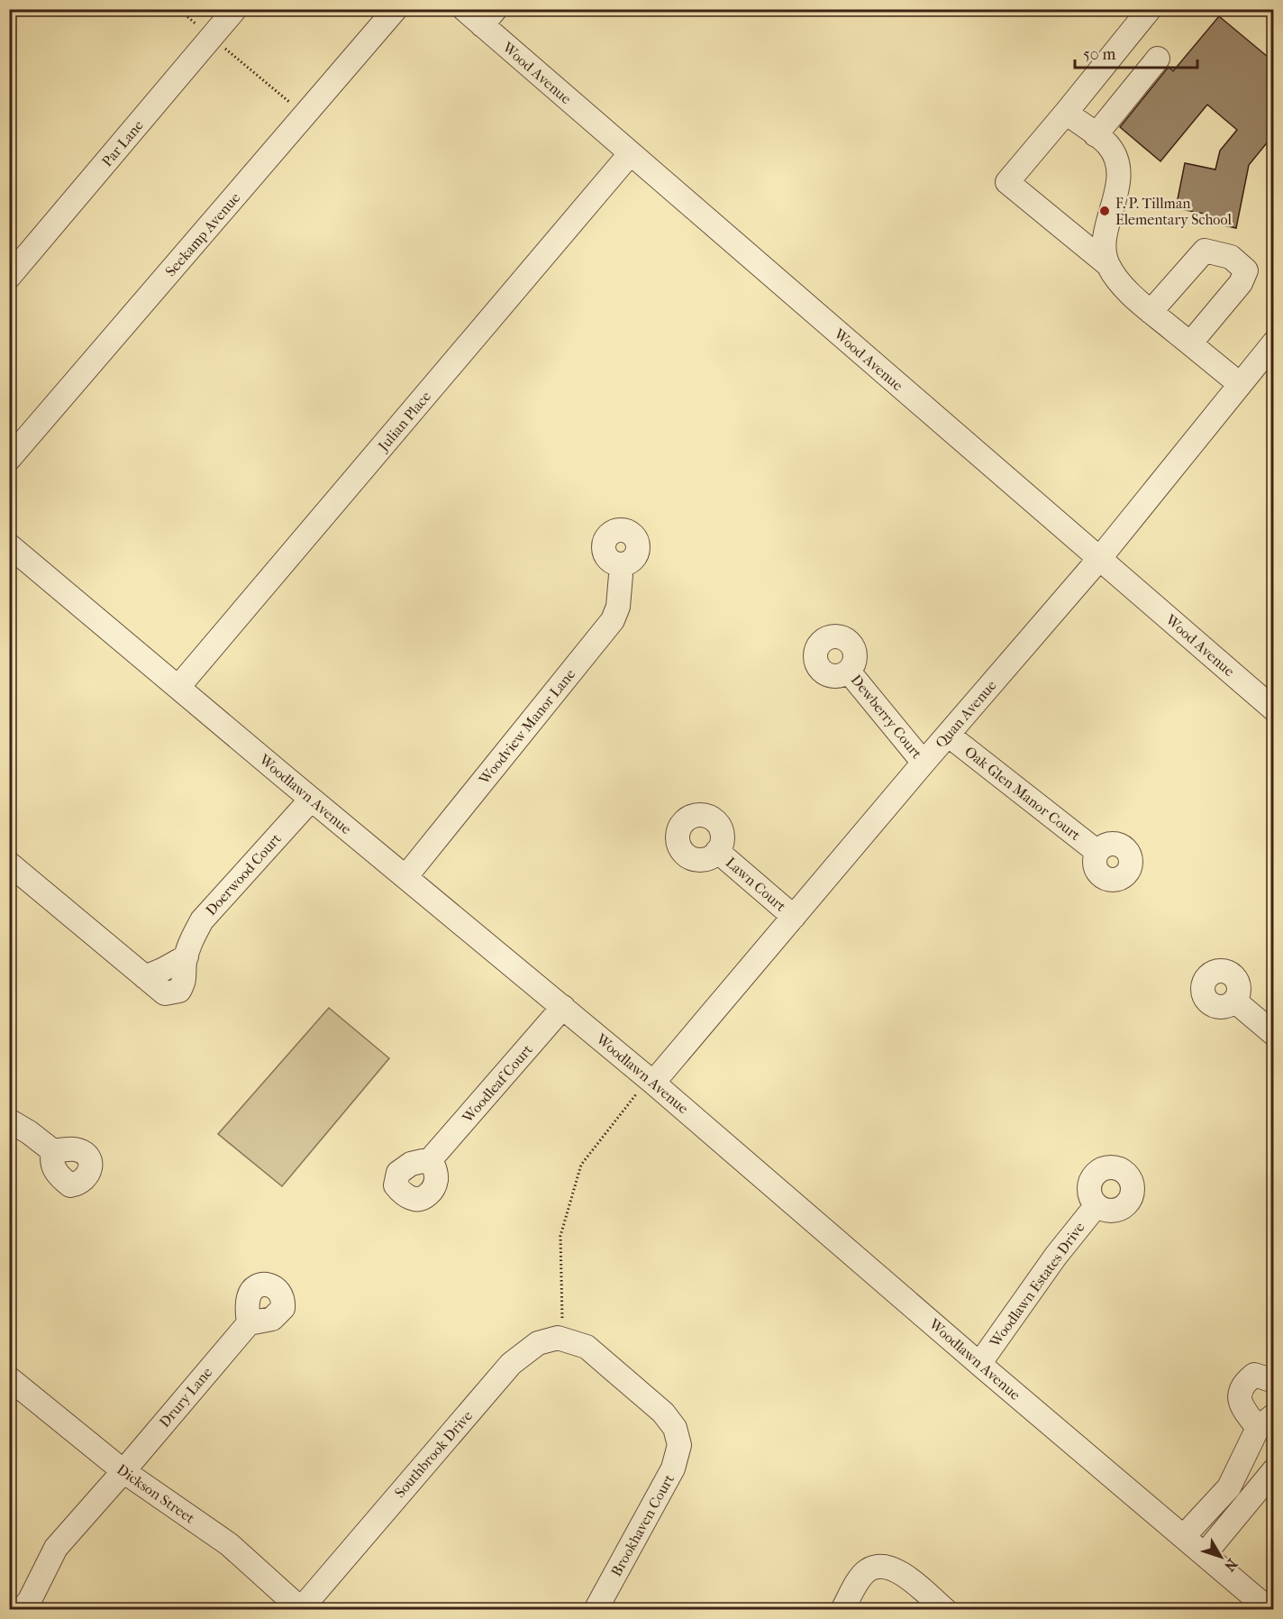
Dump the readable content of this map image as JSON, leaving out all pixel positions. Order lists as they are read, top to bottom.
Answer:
{
  "streets": {
    "street": [
      "Wood Avenue",
      "Par Lane",
      "Seekamp Avenue",
      "Julian Place",
      "Quan Avenue",
      "Dewberry Court",
      "Woodview Manor Lane",
      "Oak Glen Manor Court",
      "Woodlawn Avenue",
      "Doerwood Court",
      "Lawn Court",
      "Woodleaf Court",
      "Woodlawn Estates Drive",
      "Drury Lane",
      "Southbrook Drive",
      "Dickson Street",
      "Brookhaven Court"
    ]
  },
  "crossings": [
    ["Wood Avenue", "Julian Place"],
    ["Wood Avenue", "Quan Avenue"],
    ["Julian Place", "Woodlawn Avenue"],
    ["Quan Avenue", "Dewberry Court"],
    ["Quan Avenue", "Oak Glen Manor Court"],
    ["Quan Avenue", "Woodlawn Avenue"],
    ["Quan Avenue", "Lawn Court"],
    ["Woodview Manor Lane", "Woodlawn Avenue"],
    ["Woodlawn Avenue", "Doerwood Court"],
    ["Woodlawn Avenue", "Woodleaf Court"],
    ["Woodlawn Avenue", "Woodlawn Estates Drive"],
    ["Drury Lane", "Dickson Street"],
    ["Southbrook Drive", "Dickson Street"],
    ["Southbrook Drive", "Brookhaven Court"]
  ],
  "places": ["F. P. Tillman Elementary School"],
  "scale_bar": "50 m",
  "north": "bottom right"
}
